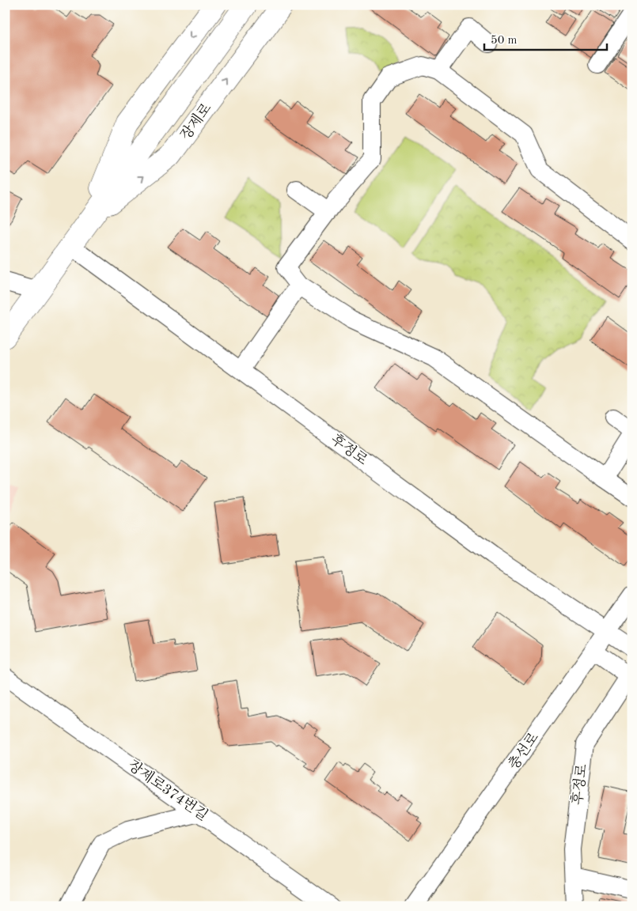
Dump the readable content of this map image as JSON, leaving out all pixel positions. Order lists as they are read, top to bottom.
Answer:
{
  "streets": {
    "main road": ["장제로"],
    "street": ["후정로", "충선로", "장제로374번길"]
  },
  "crossings": [
    ["장제로", "후정로"],
    ["후정로", "충선로"]
  ],
  "scale_bar": "50 m"
}
